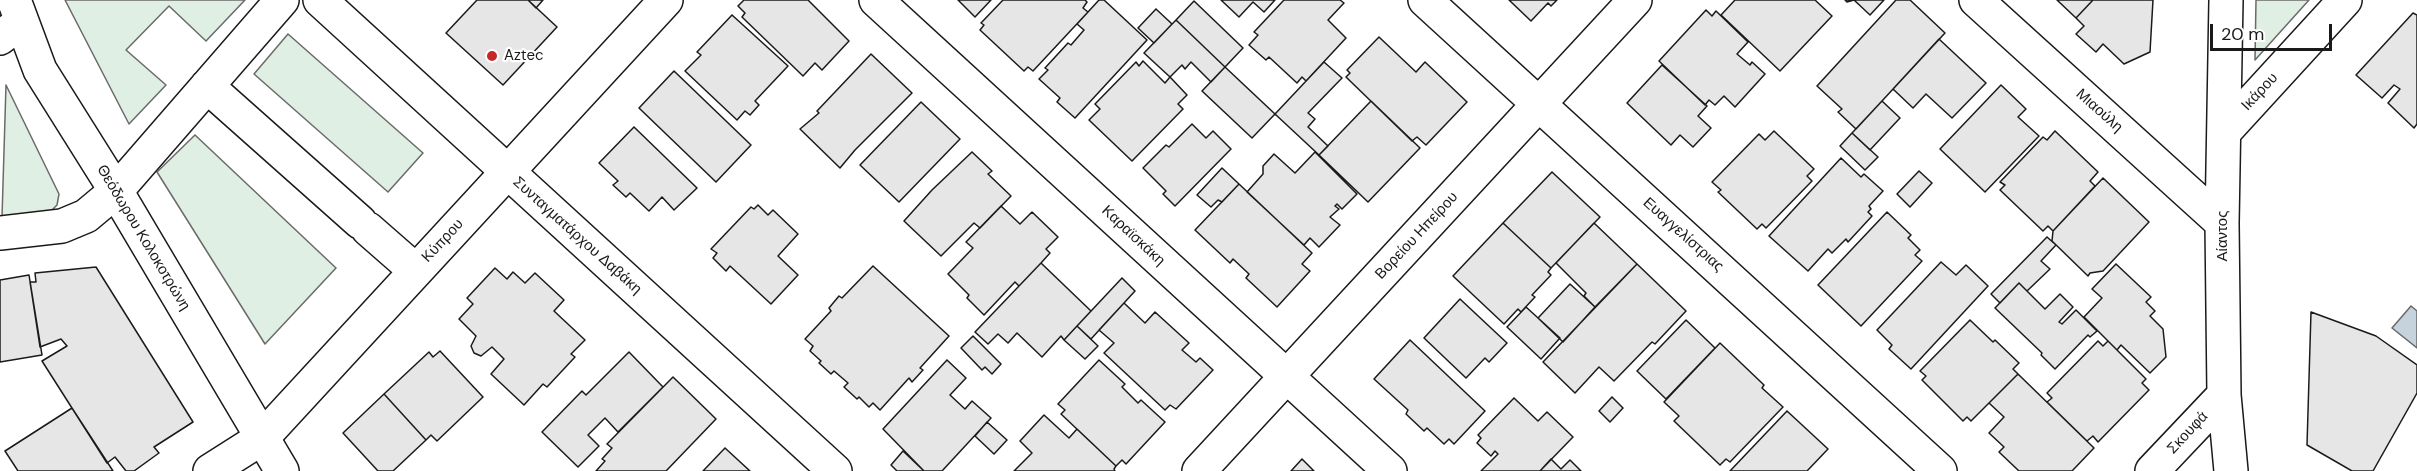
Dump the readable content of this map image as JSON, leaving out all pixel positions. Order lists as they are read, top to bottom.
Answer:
{
  "streets": {
    "street": [
      "Ικάρου",
      "Μιαούλη",
      "Ευαγγελίστριας",
      "Συνταγματάρχου Δαβάκη",
      "Καραϊσκάκη",
      "Βορείου Ηπείρου",
      "Αίαντος",
      "Θεόδωρου Κολοκοτρώνη",
      "Κύπρου",
      "Σκουφά"
    ]
  },
  "crossings": [
    ["Ικάρου", "Αίαντος"],
    ["Μιαούλη", "Αίαντος"],
    ["Ευαγγελίστριας", "Βορείου Ηπείρου"],
    ["Συνταγματάρχου Δαβάκη", "Κύπρου"],
    ["Καραϊσκάκη", "Βορείου Ηπείρου"],
    ["Αίαντος", "Σκουφά"],
    ["Θεόδωρου Κολοκοτρώνη", "Κύπρου"]
  ],
  "places": ["Aztec"],
  "scale_bar": "20 m"
}
